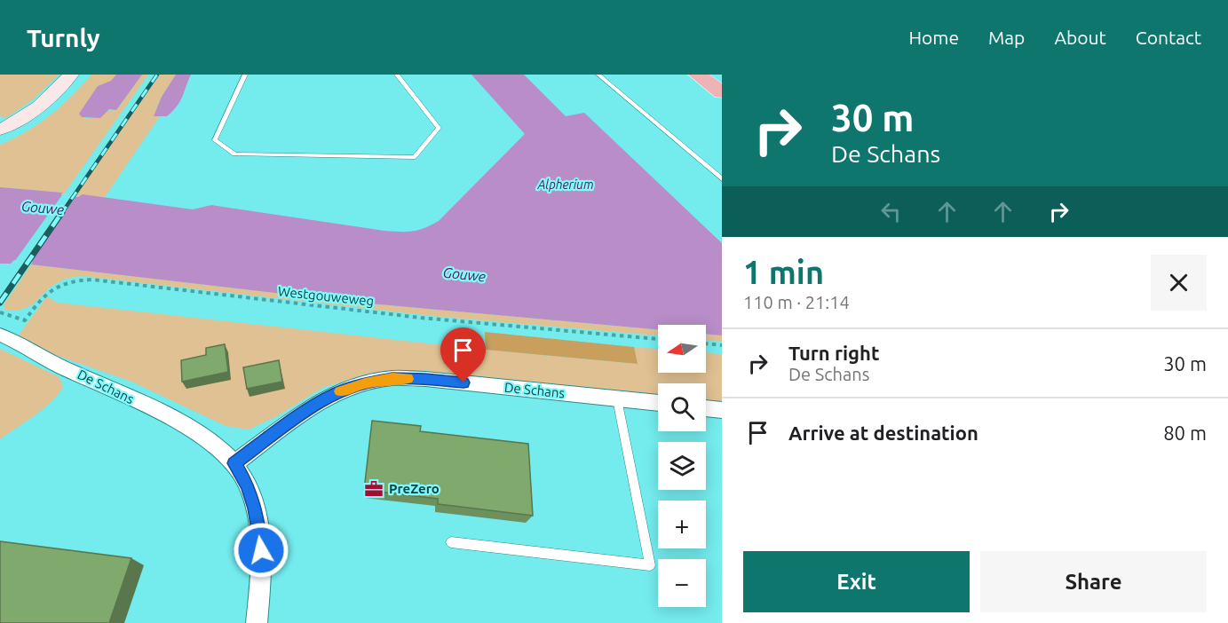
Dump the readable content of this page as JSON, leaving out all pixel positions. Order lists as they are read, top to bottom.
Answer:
{
  "streets": {
    "street": ["De Schans"],
    "path": ["Westgouweweg"]
  },
  "water": ["Alpherium", "Gouwe"],
  "places": {
    "office": ["PreZero"]
  },
  "north": "left",
  "page": {
    "header": "Turnly",
    "nav": [
      "Home",
      "Map",
      "About",
      "Contact"
    ],
    "turn": ["30 m", "De Schans"],
    "heading": ["1 min", "110 m · 21:14"],
    "map_buttons": ["+", "−"],
    "list": [
      {
        "name": "Turn right",
        "note": "De Schans",
        "value": "30 m"
      },
      {
        "name": "Arrive at destination",
        "value": "80 m"
      }
    ],
    "buttons": ["Exit", "Share"]
  }
}
